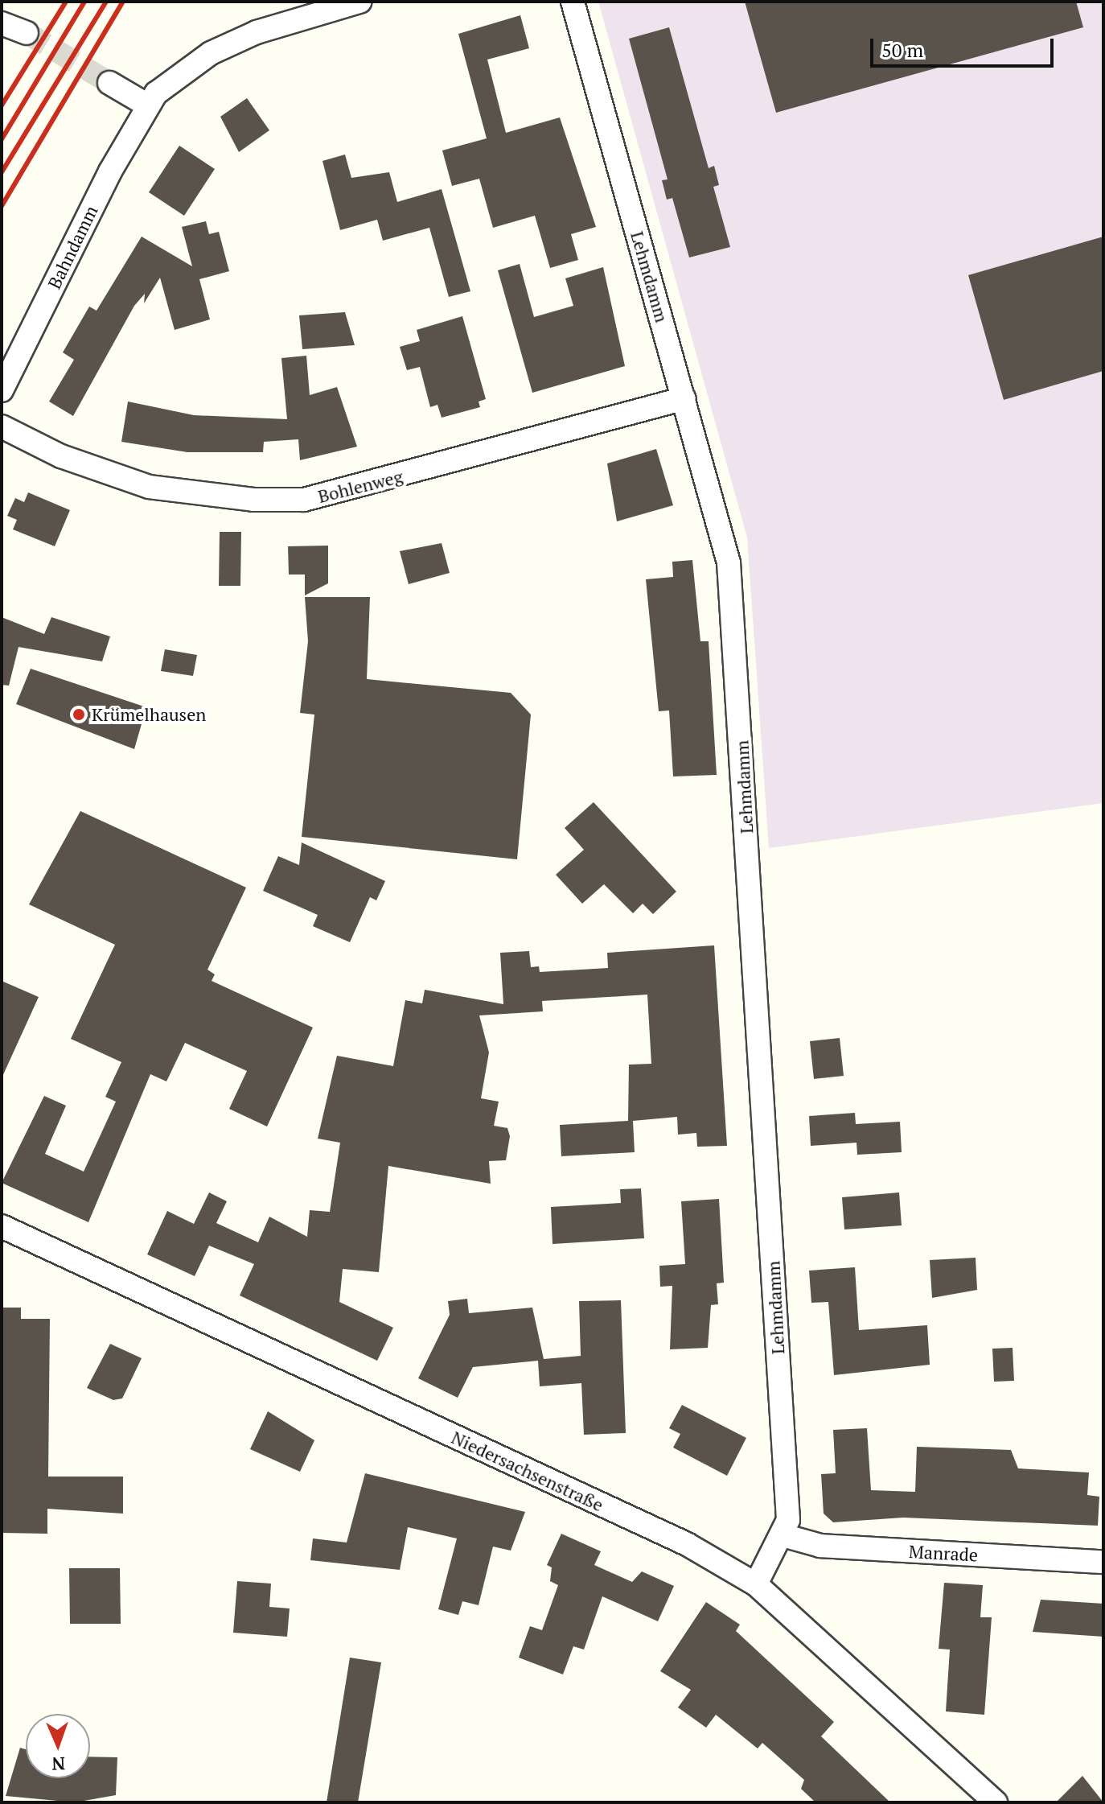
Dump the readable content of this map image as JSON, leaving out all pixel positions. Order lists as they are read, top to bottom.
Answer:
{
  "streets": {
    "street": [
      "Bahndamm",
      "Lehmdamm",
      "Bohlenweg",
      "Niedersachsenstraße",
      "Manrade"
    ]
  },
  "crossings": [
    ["Lehmdamm", "Bohlenweg"],
    ["Lehmdamm", "Manrade"]
  ],
  "places": ["Krümelhausen"],
  "scale_bar": "50 m",
  "north": "bottom"
}
